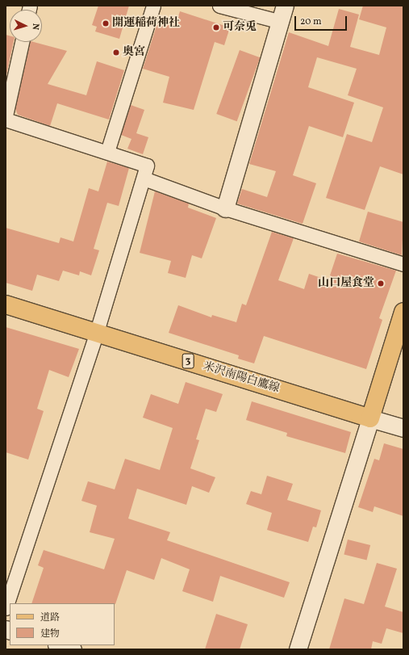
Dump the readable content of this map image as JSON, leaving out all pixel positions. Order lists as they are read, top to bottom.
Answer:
{
  "streets": {
    "main road": ["3", "米沢南陽白鷹線"]
  },
  "places": [
    "開運稲荷神社",
    "可奈兎",
    "奥宮",
    "山口屋食堂"
  ],
  "legend": ["道路", "建物"],
  "scale_bar": "20 m",
  "north": "right"
}
